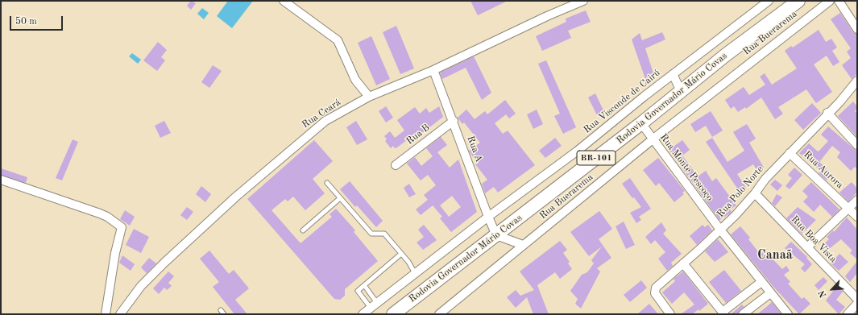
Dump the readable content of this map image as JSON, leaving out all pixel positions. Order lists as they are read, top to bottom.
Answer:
{
  "streets": {
    "highway": ["Rodovia Governador Mário Covas", "BR-101"],
    "street": [
      "Rua Buerarema",
      "Rua Visconde de Cairú",
      "Rua Ceará",
      "Rua B",
      "Rua A",
      "Rua Monte Pescoço",
      "Rua Aurora",
      "Rua Polo Norte",
      "Rua Boa Vista"
    ]
  },
  "crossings": [
    ["Rua Buerarema", "Rua Monte Pescoço"],
    ["Rodovia Governador Mário Covas", "Rua A"],
    ["Rodovia Governador Mário Covas", "Rua Monte Pescoço"],
    ["Rua Visconde de Cairú", "Rua A"],
    ["Rua Ceará", "Rua A"],
    ["Rua B", "Rua A"],
    ["Rua Monte Pescoço", "Rua Polo Norte"],
    ["Rua Aurora", "Rua Polo Norte"],
    ["Rua Polo Norte", "Rua Boa Vista"]
  ],
  "districts": ["Canaã"],
  "scale_bar": "50 m",
  "north": "bottom left"
}
